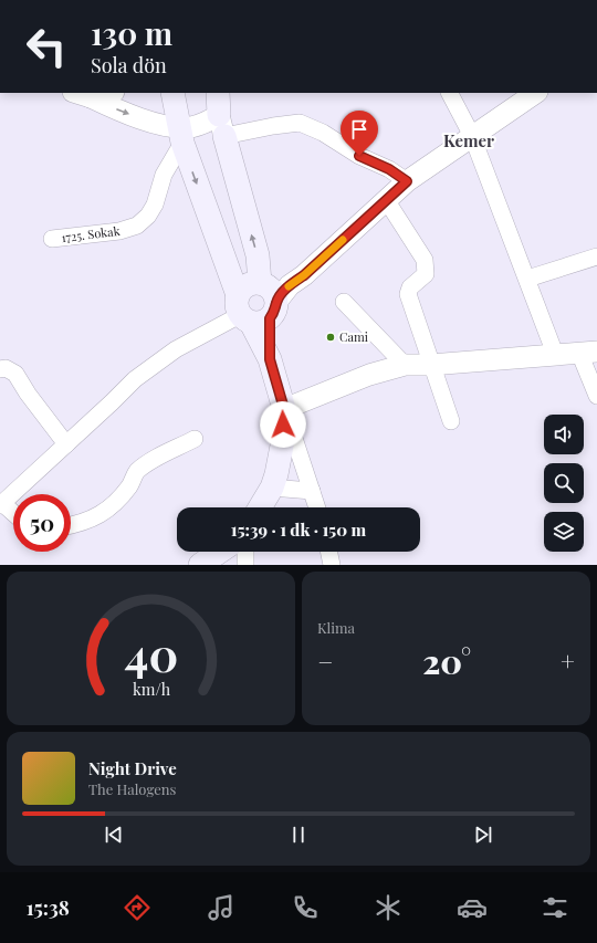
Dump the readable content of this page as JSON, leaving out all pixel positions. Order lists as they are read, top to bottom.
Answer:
{
  "streets": {
    "street": ["1725. Sokak"]
  },
  "districts": ["Kemer"],
  "places": ["Cami"],
  "page": {
    "turn": ["130 m", "Sola dön"],
    "limit": "50",
    "trip": "15:39 · 1 dk · 150 m",
    "tile": "Klima",
    "heat": ["−", "20°", "+"],
    "song": ["Night Drive", "The Halogens"],
    "tabs": "15:38",
    "gauge": ["40", "km/h"]
  }
}
